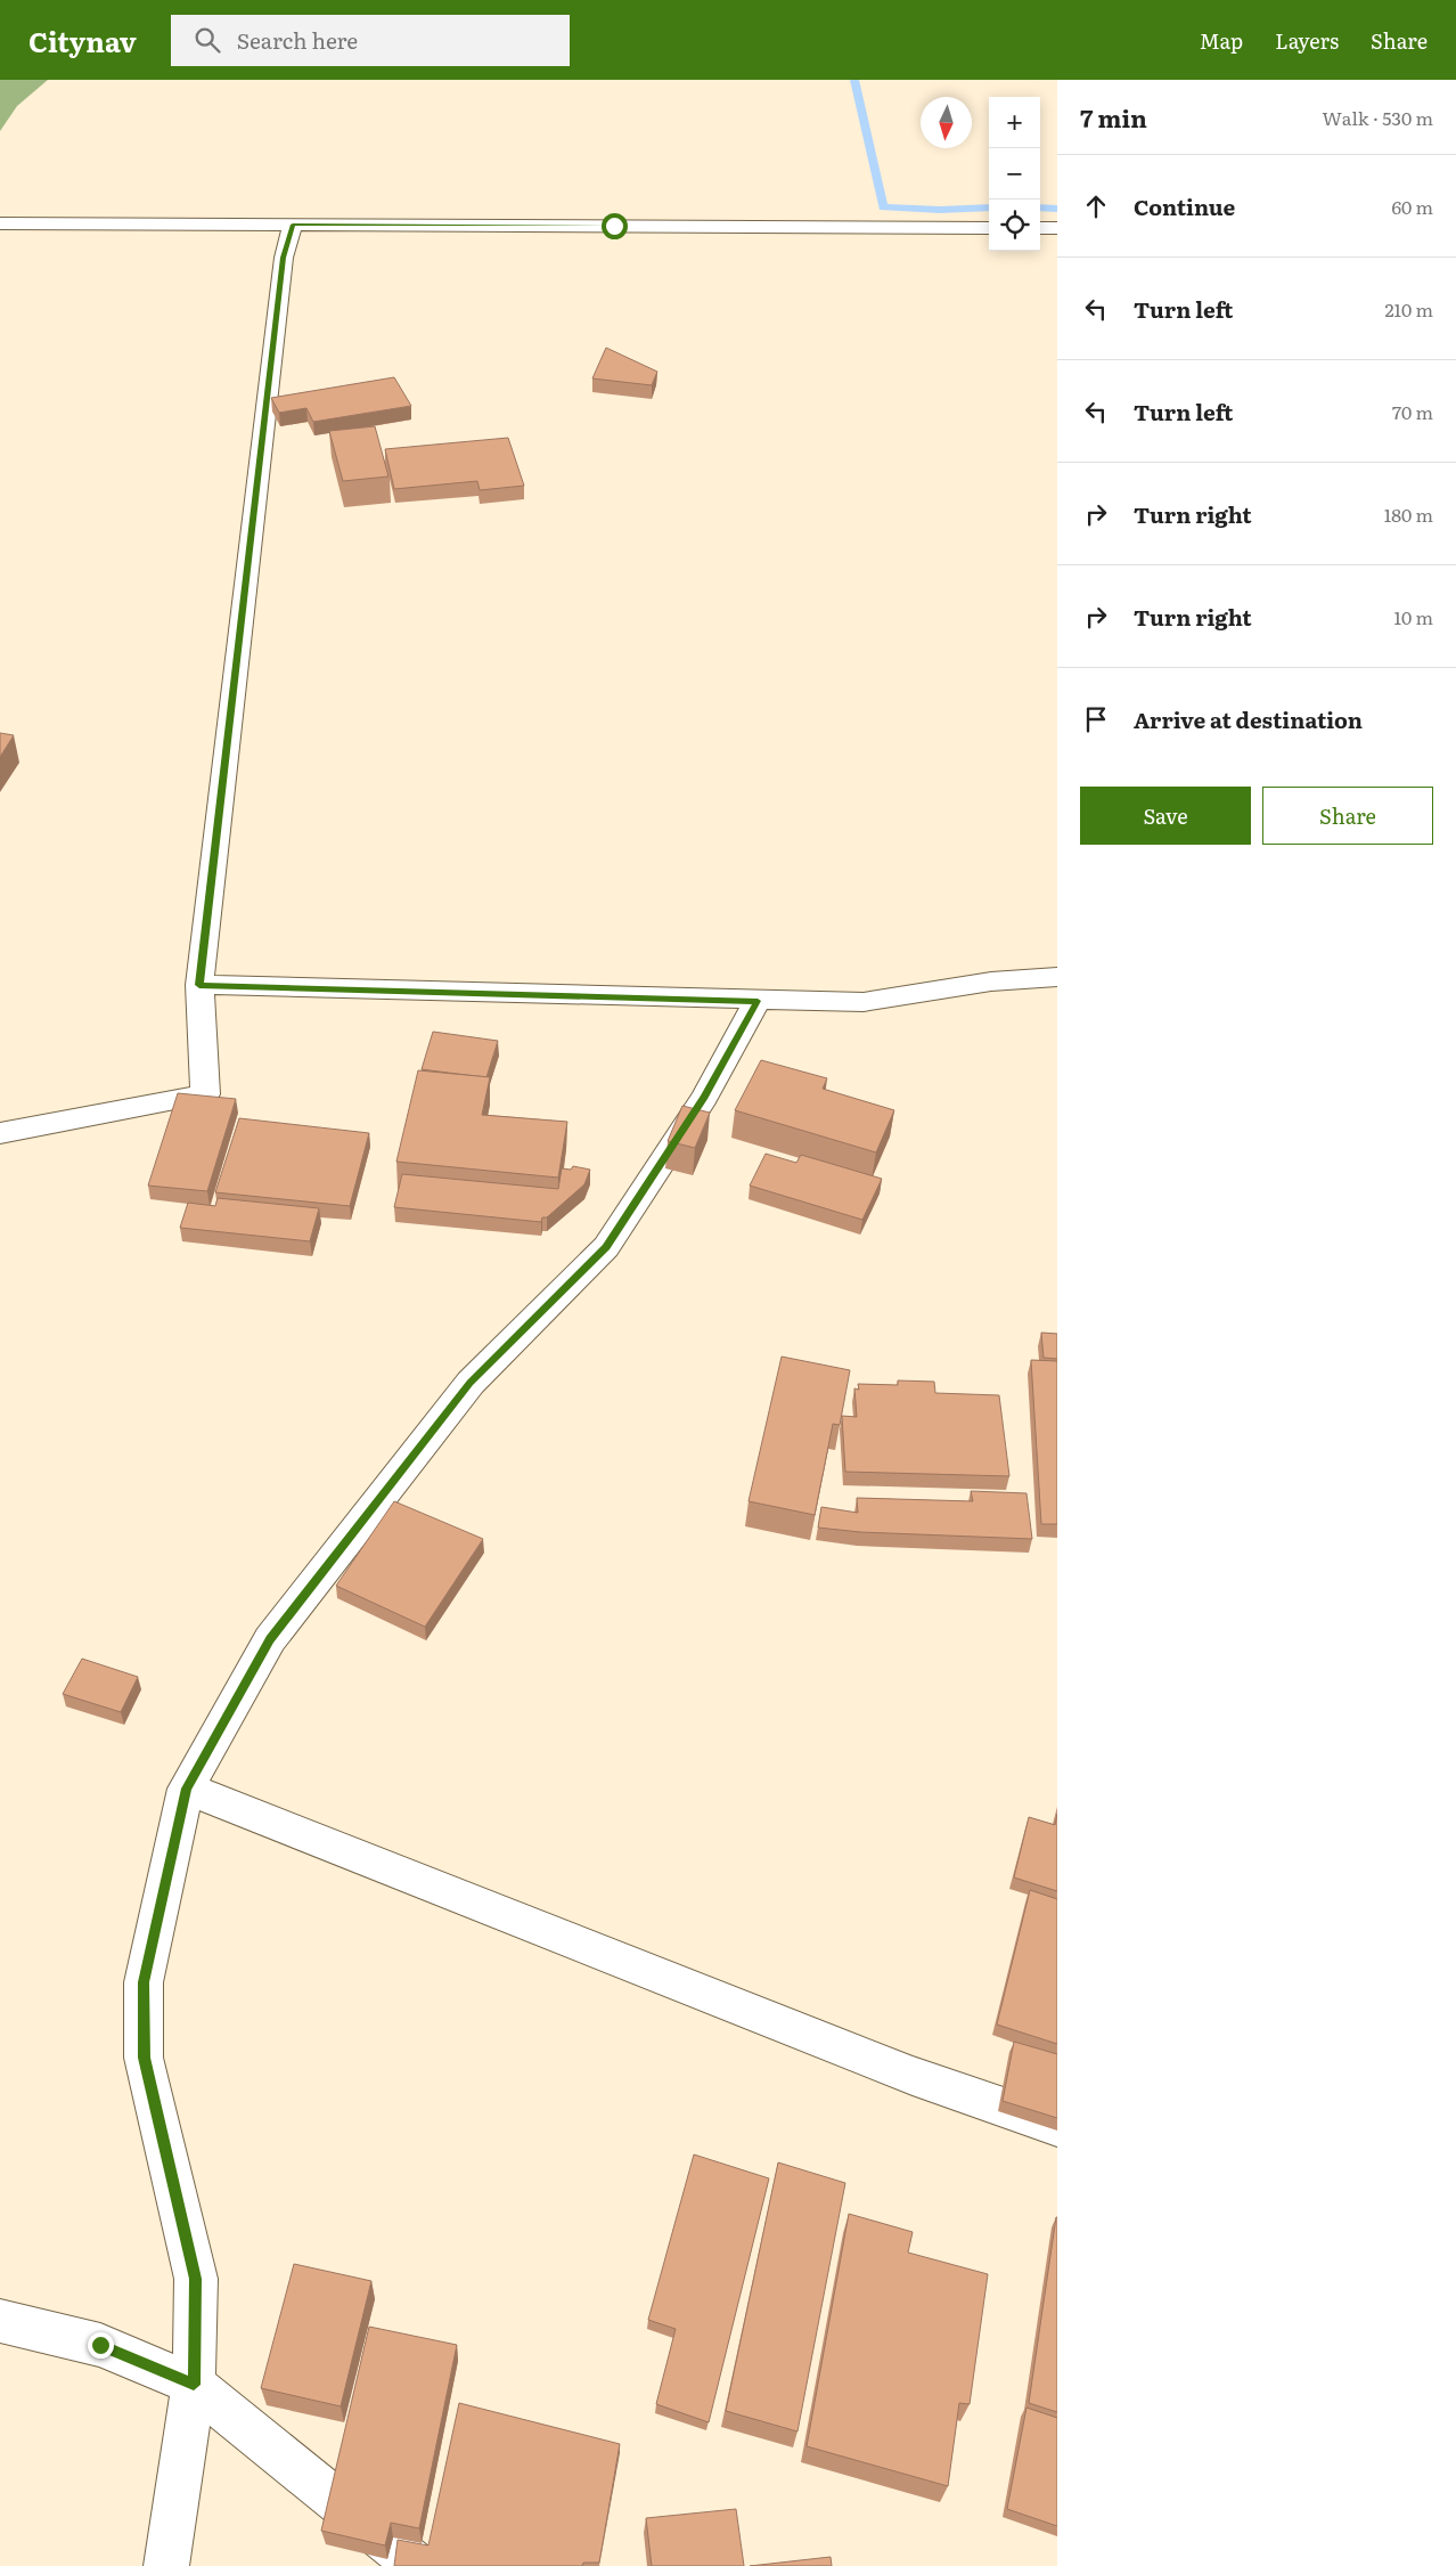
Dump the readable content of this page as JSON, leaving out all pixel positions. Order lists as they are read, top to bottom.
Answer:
{
  "north": "bottom",
  "page": {
    "header": "Citynav",
    "search": "Search here",
    "nav": ["Map", "Layers", "Share"],
    "heading": ["7 min", "Walk · 530 m"],
    "map_buttons": ["+", "−"],
    "list": [
      ["Continue", "60 m"],
      ["Turn left", "210 m"],
      ["Turn left", "70 m"],
      ["Turn right", "180 m"],
      ["Turn right", "10 m"],
      "Arrive at destination"
    ],
    "buttons": ["Save", "Share"]
  }
}
